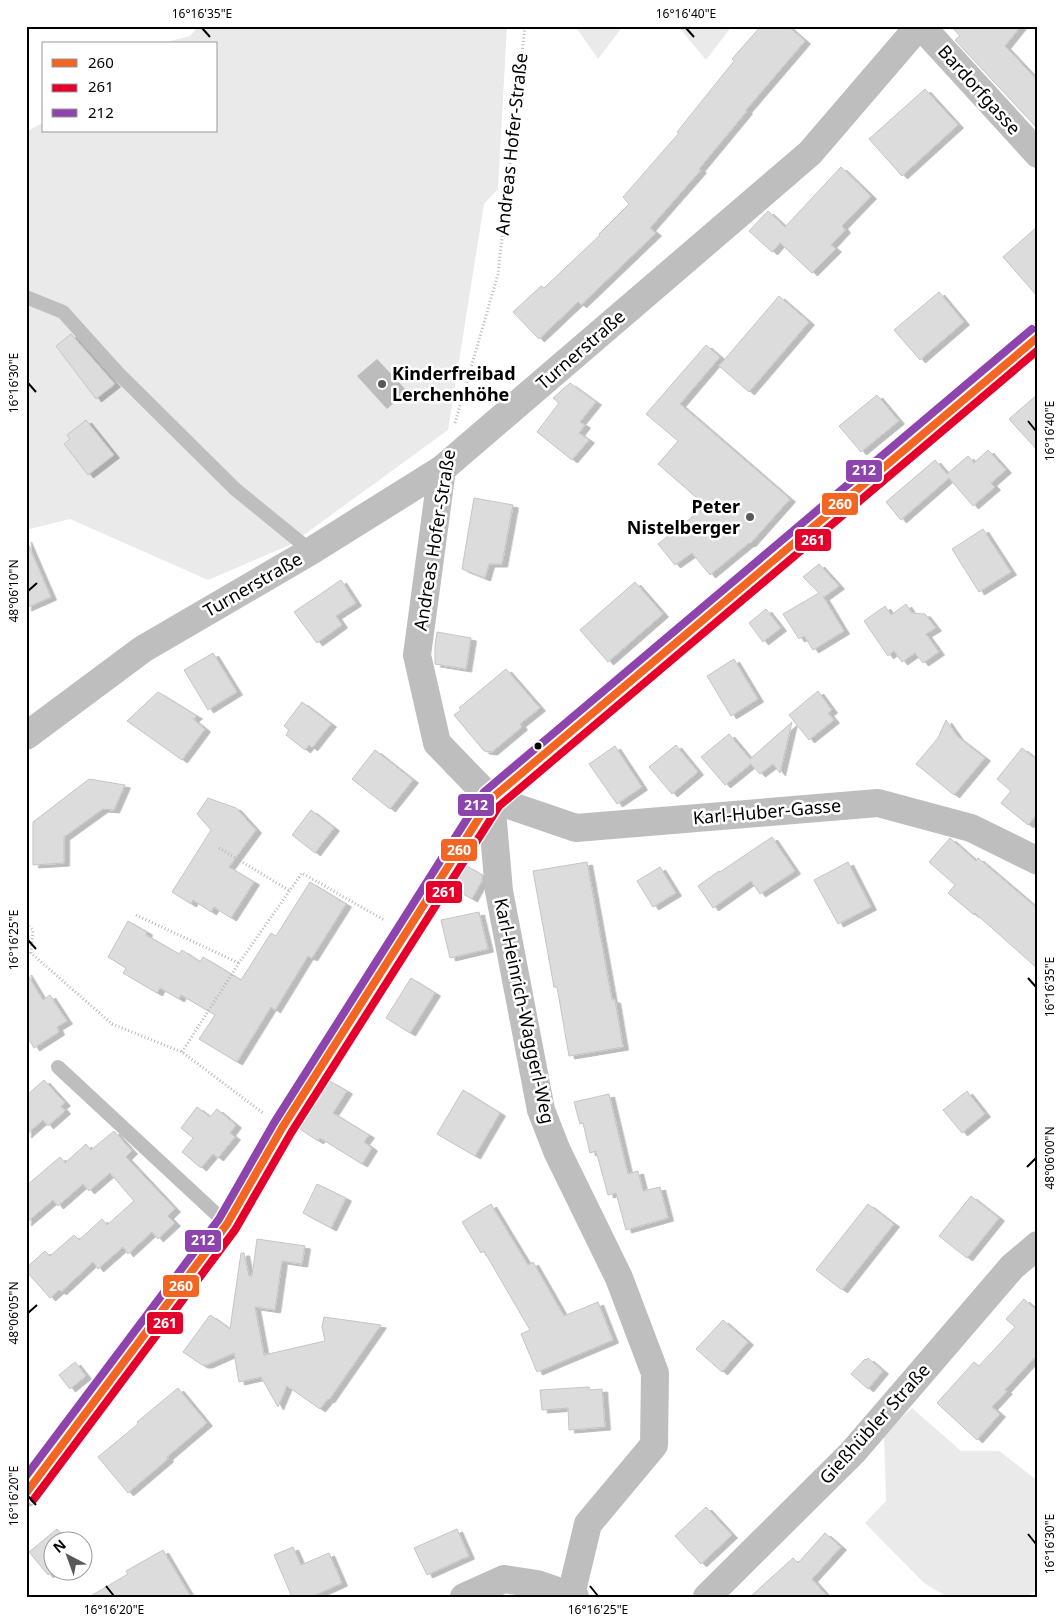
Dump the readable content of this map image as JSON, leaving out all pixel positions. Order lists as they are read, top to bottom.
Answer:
{
  "streets": {
    "street": [
      "Bardorfgasse",
      "Andreas Hofer-Straße",
      "Turnerstraße",
      "Karl-Huber-Gasse",
      "Karl-Heinrich-Waggerl-Weg",
      "Gießhübler Straße"
    ]
  },
  "crossings": [
    ["Bardorfgasse", "Turnerstraße"],
    ["Andreas Hofer-Straße", "Turnerstraße"],
    ["Andreas Hofer-Straße", "Karl-Huber-Gasse"],
    ["Andreas Hofer-Straße", "Karl-Heinrich-Waggerl-Weg"],
    ["Karl-Huber-Gasse", "Karl-Heinrich-Waggerl-Weg"]
  ],
  "places": ["Kinderfreibad Lerchenhöhe", "Peter Nistelberger"],
  "lines": ["transit line 212", "transit line 260", "transit line 261"],
  "legend": ["260", "261", "212"],
  "north": "top left",
  "coordinates": [
    "16°16'35\"E",
    "16°16'40\"E",
    "16°16'30\"E",
    "48°06'10\"N",
    "16°16'25\"E",
    "48°06'00\"N",
    "48°06'05\"N",
    "16°16'20\"E"
  ]
}
